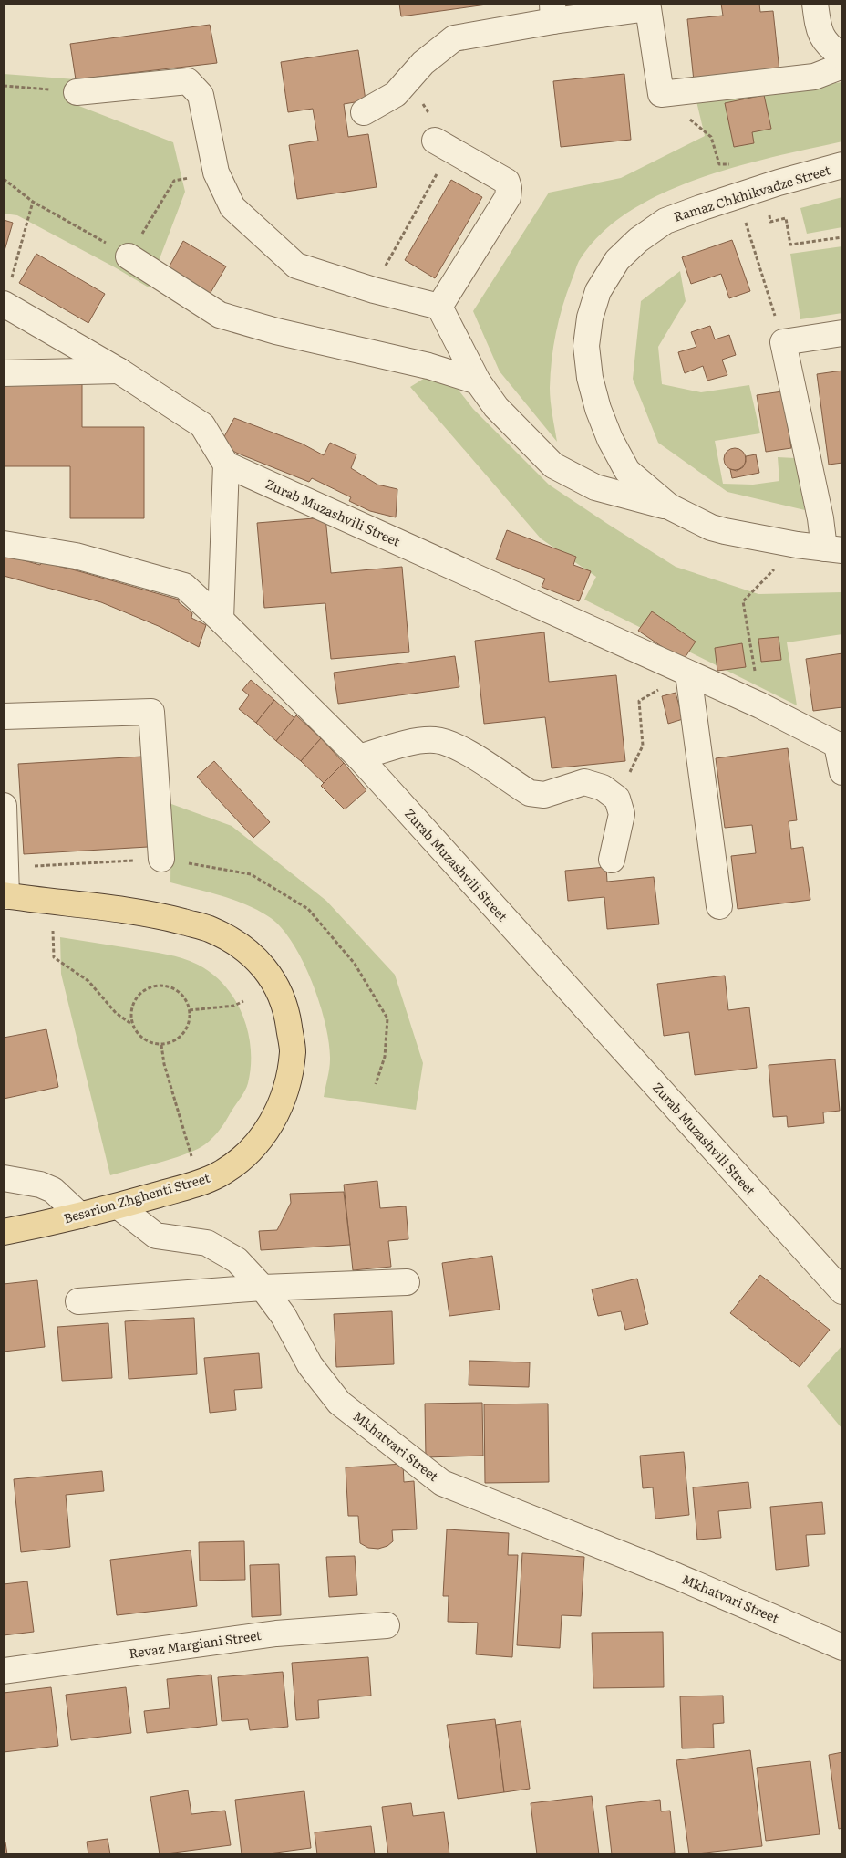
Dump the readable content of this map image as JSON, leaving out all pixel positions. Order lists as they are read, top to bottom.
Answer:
{
  "streets": {
    "main road": ["Besarion Zhghenti Street"],
    "street": [
      "Ramaz Chkhikvadze Street",
      "Zurab Muzashvili Street",
      "Mkhatvari Street",
      "Revaz Margiani Street"
    ]
  },
  "crossings": [
    ["Besarion Zhghenti Street", "Mkhatvari Street"]
  ]
}
